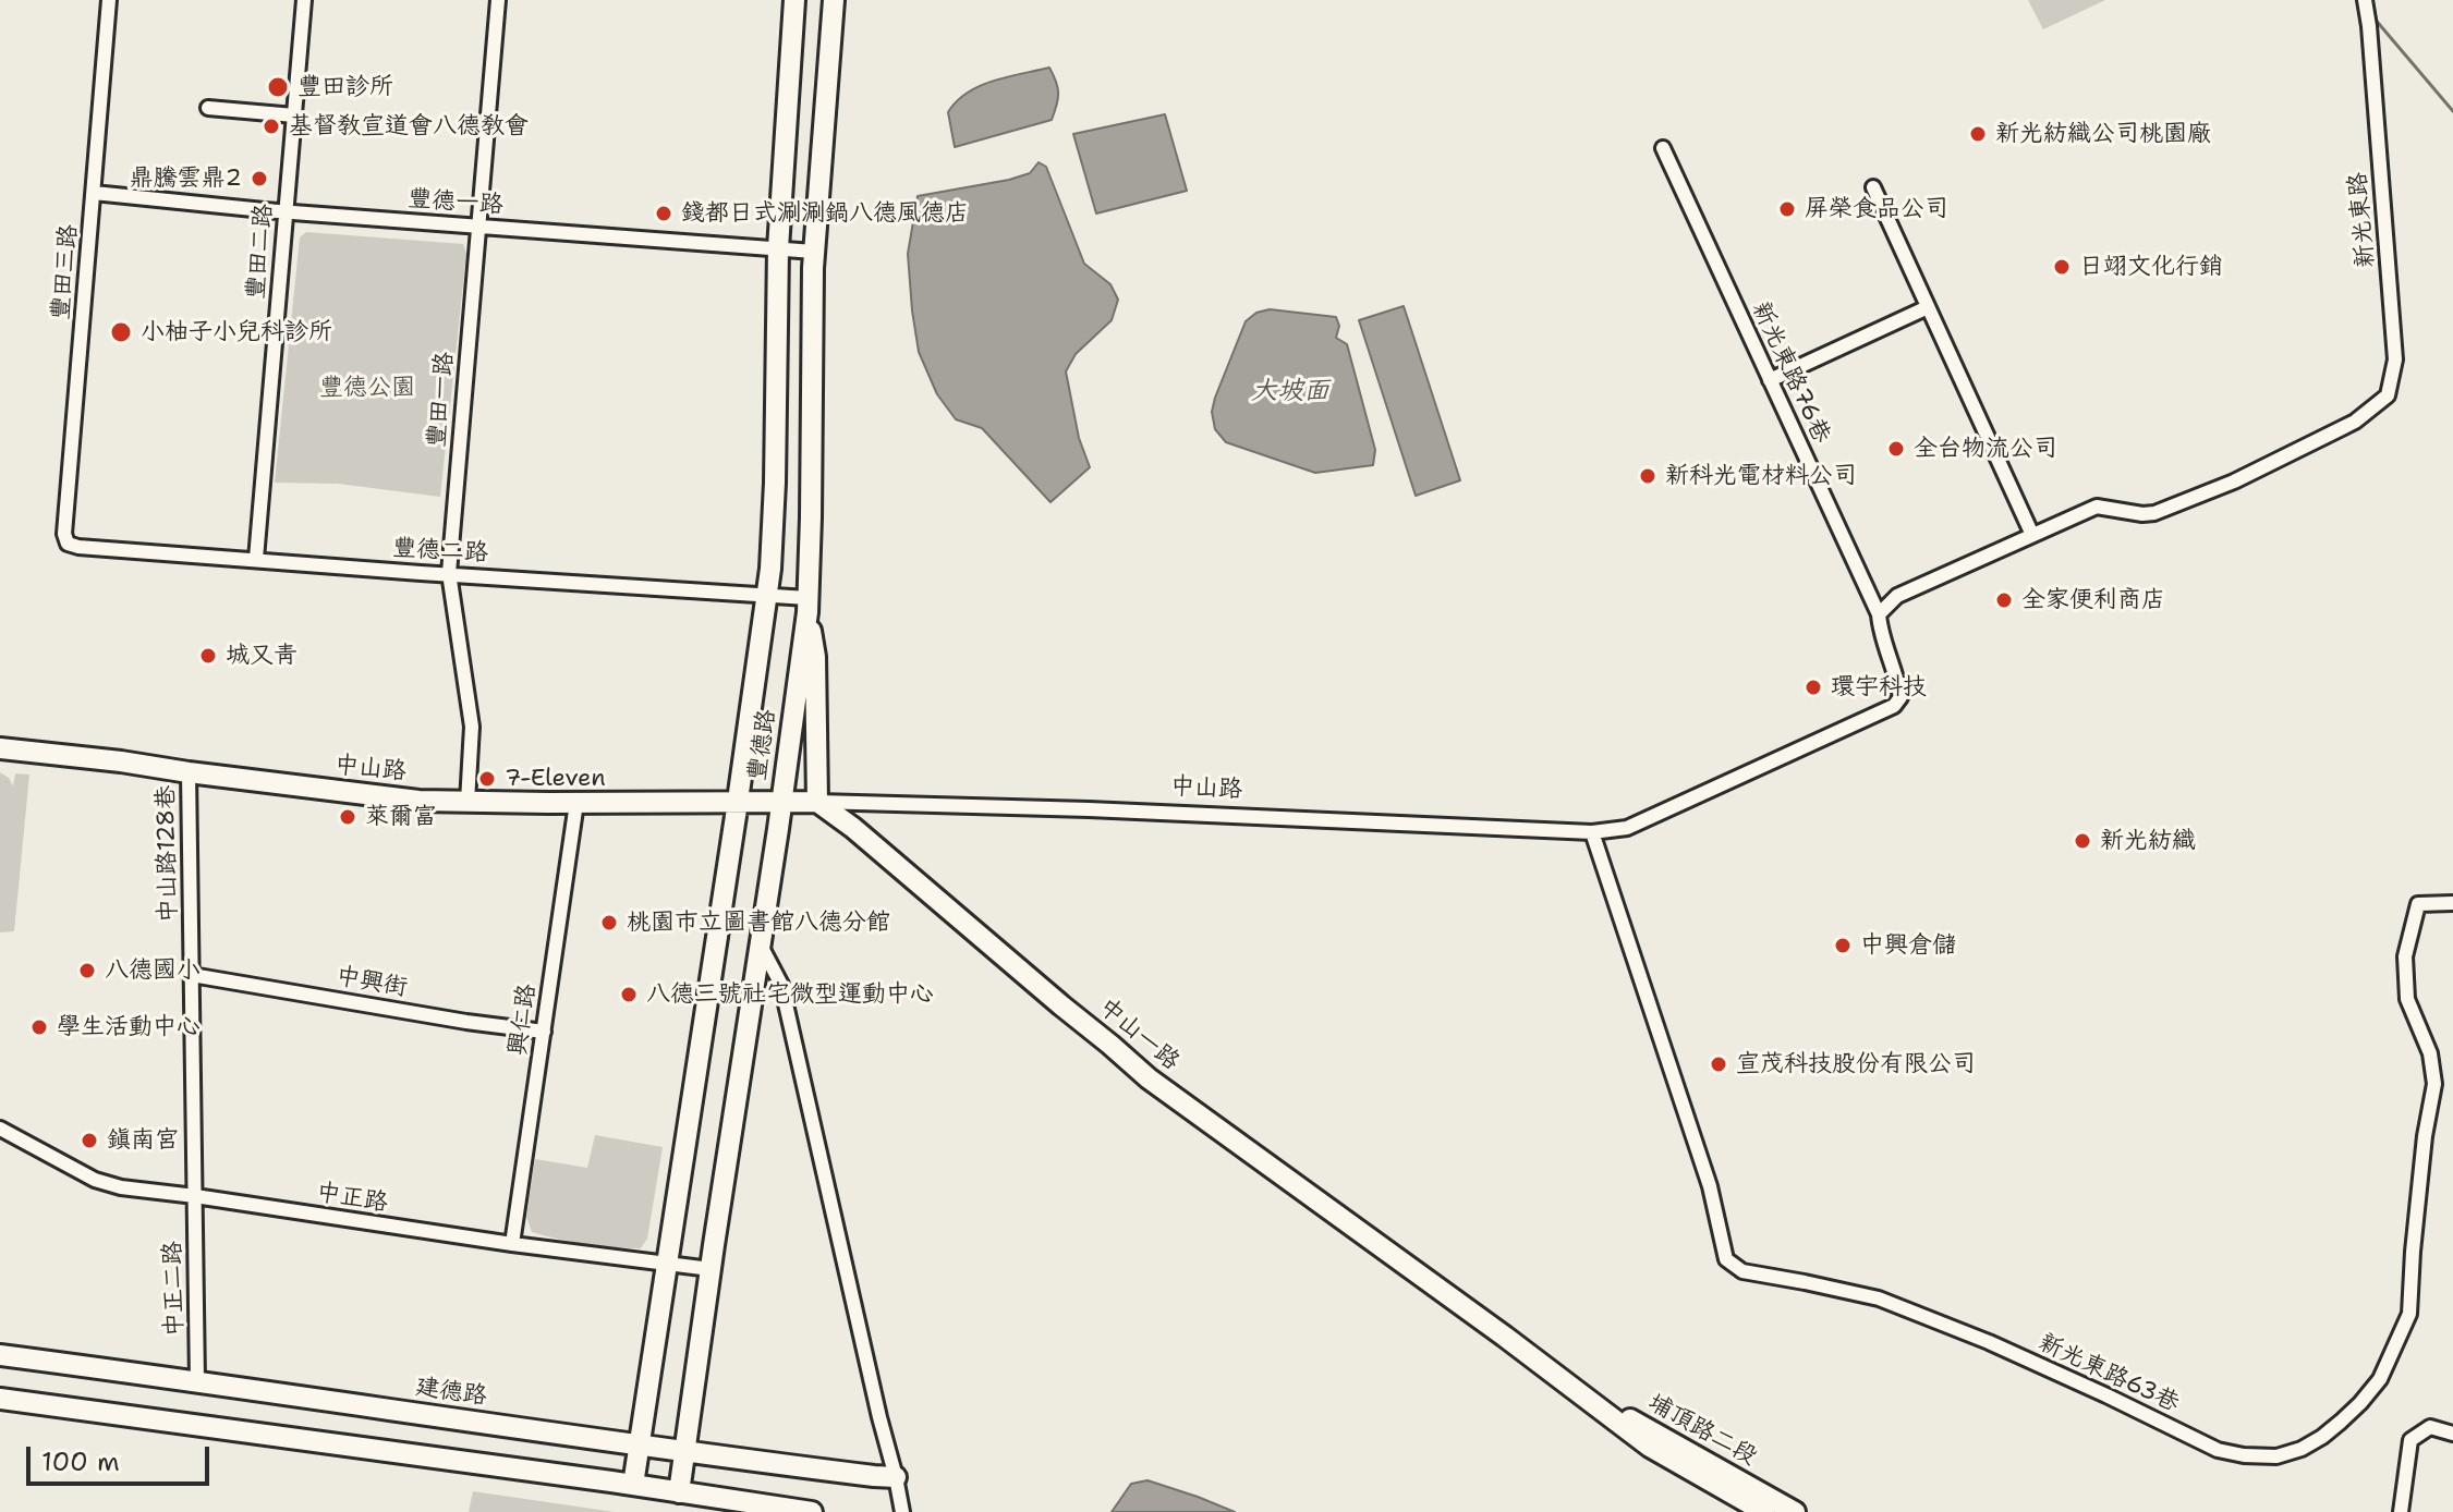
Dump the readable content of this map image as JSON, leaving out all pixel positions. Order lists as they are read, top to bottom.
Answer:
{
  "streets": {
    "main road": [
      "豐德路",
      "中山路",
      "中山一路",
      "建德路",
      "埔頂路二段"
    ],
    "street": [
      "豐德一路",
      "新光東路",
      "豐田二路",
      "豐田三路",
      "新光東路76巷",
      "豐田一路",
      "豐德二路",
      "中山路128巷",
      "中興街",
      "興仁路",
      "中正路",
      "中正二路",
      "新光東路63巷"
    ]
  },
  "crossings": [
    ["豐德一路", "豐田二路"],
    ["豐德一路", "豐田三路"],
    ["豐德一路", "豐田一路"],
    ["豐德一路", "豐德路"],
    ["豐田二路", "豐德二路"],
    ["豐田三路", "豐德二路"],
    ["新光東路76巷", "中山路"],
    ["新光東路76巷", "新光東路63巷"],
    ["豐田一路", "豐德二路"],
    ["豐田一路", "中山路"],
    ["豐德二路", "豐德路"],
    ["豐德路", "中山路"],
    ["豐德路", "中正路"],
    ["豐德路", "建德路"],
    ["中山路", "中山路128巷"],
    ["中山路", "興仁路"],
    ["中山路", "中山一路"],
    ["中山路", "新光東路63巷"],
    ["中山路128巷", "中興街"],
    ["中山路128巷", "中正路"],
    ["中山路128巷", "中正二路"],
    ["中興街", "興仁路"],
    ["興仁路", "中正路"],
    ["中山一路", "埔頂路二段"],
    ["中正路", "中正二路"],
    ["中正二路", "建德路"]
  ],
  "water": ["大坡面"],
  "parks": ["豐德公園"],
  "places": [
    "豐田診所",
    "基督教宣道會八德教會",
    "新光紡織公司桃園廠",
    "鼎騰雲鼎2",
    "屏榮食品公司",
    "錢都日式涮涮鍋八德風德店",
    "日翊文化行銷",
    "小柚子小兒科診所",
    "全台物流公司",
    "新科光電材料公司",
    "全家便利商店",
    "城又青",
    "環宇科技",
    "7-Eleven",
    "萊爾富",
    "新光紡織",
    "桃園市立圖書館八德分館",
    "中興倉儲",
    "八德國小",
    "八德三號社宅微型運動中心",
    "學生活動中心",
    "宣茂科技股份有限公司",
    "鎮南宮"
  ],
  "scale_bar": "100 m"
}
